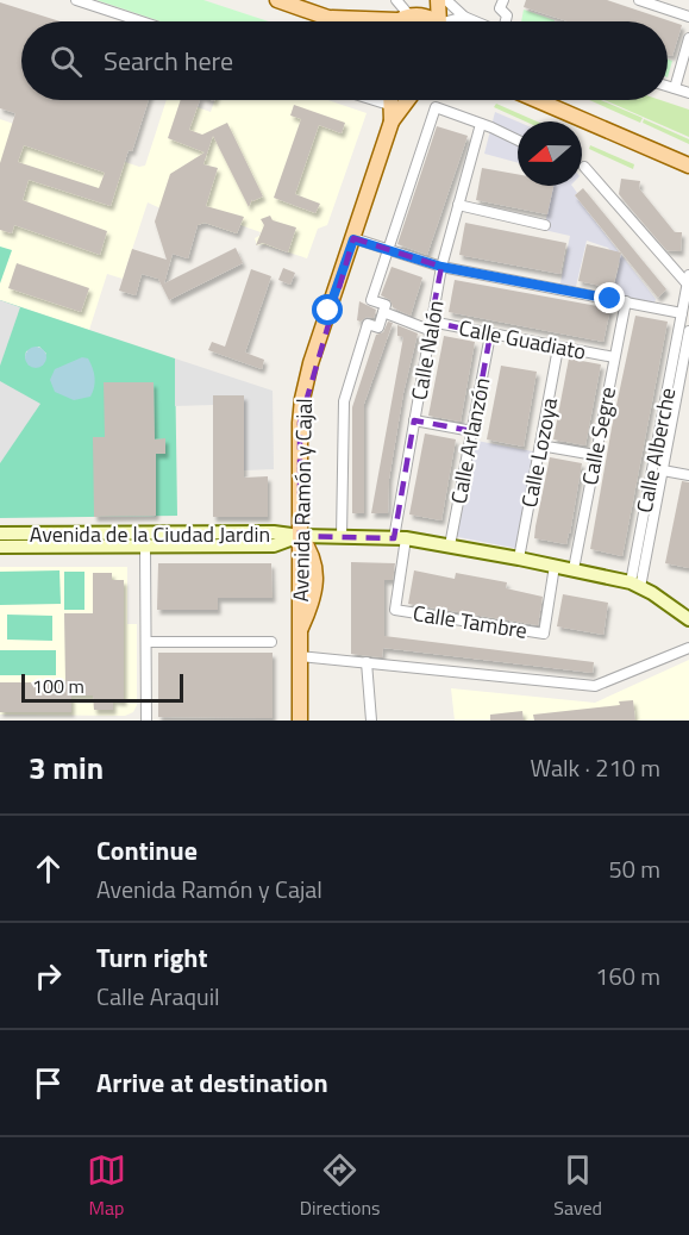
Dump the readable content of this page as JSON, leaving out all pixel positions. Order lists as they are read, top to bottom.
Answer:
{
  "streets": {
    "main road": ["Avenida Ramón y Cajal", "Avenida de la Ciudad Jardin"],
    "street": [
      "Calle Guadiato",
      "Calle Nalón",
      "Calle Segre",
      "Calle Arlanzón",
      "Calle Alberche",
      "Calle Lozoya",
      "Calle Tambre"
    ]
  },
  "crossings": [
    ["Calle Guadiato", "Calle Nalón"],
    ["Calle Guadiato", "Calle Segre"],
    ["Calle Guadiato", "Calle Arlanzón"],
    ["Calle Guadiato", "Calle Lozoya"],
    ["Calle Guadiato", "Avenida Ramón y Cajal"],
    ["Calle Nalón", "Calle Tambre"],
    ["Avenida Ramón y Cajal", "Avenida de la Ciudad Jardin"]
  ],
  "scale_bar": "100 m",
  "north": "left",
  "page": {
    "search": "Search here",
    "scale": "100 m",
    "heading": ["3 min", "Walk · 210 m"],
    "list": [
      ["Continue", "Avenida Ramón y Cajal", "50 m"],
      ["Turn right", "Calle Araquil", "160 m"],
      "Arrive at destination"
    ],
    "nav": ["Map", "Directions", "Saved"]
  }
}
